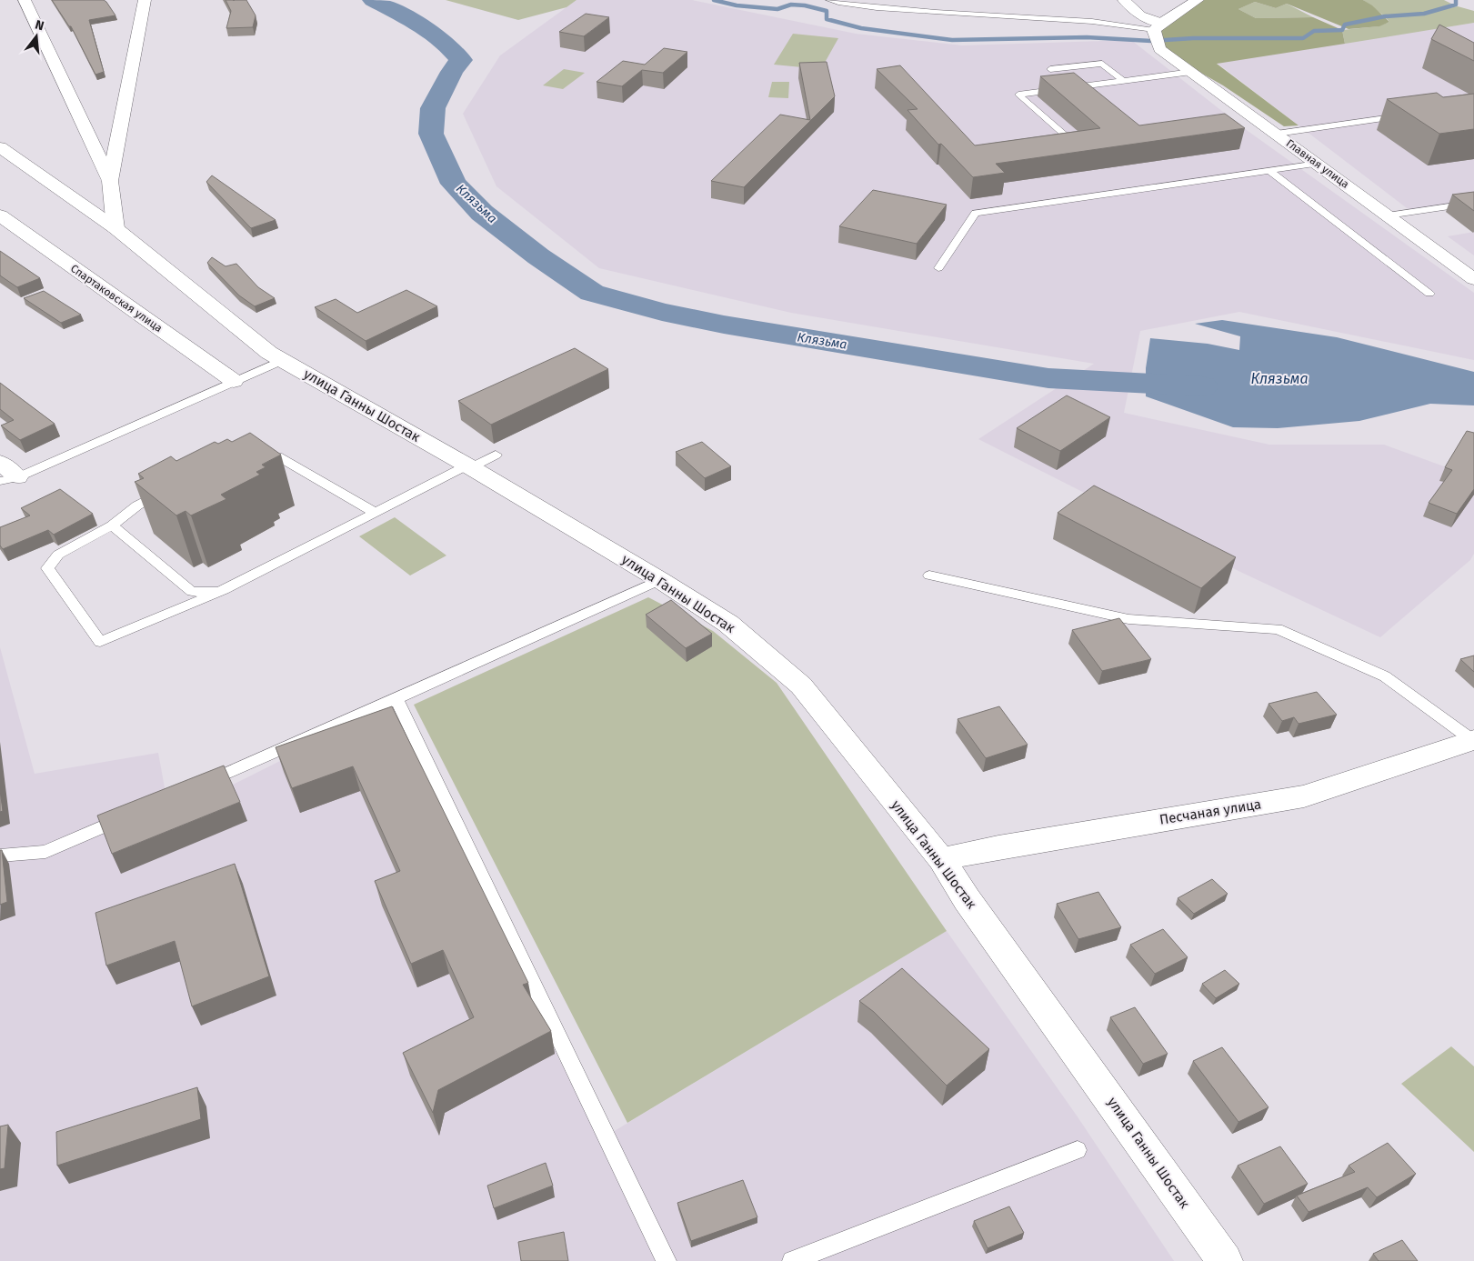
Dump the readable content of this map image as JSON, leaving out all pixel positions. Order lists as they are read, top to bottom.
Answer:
{
  "streets": {
    "main road": [
      "Главная улица",
      "Спартаковская улица",
      "улица Ганны Шостак",
      "Песчаная улица"
    ]
  },
  "crossings": [
    ["улица Ганны Шостак", "Песчаная улица"]
  ],
  "water": ["Клязьма"],
  "north": "top"
}
